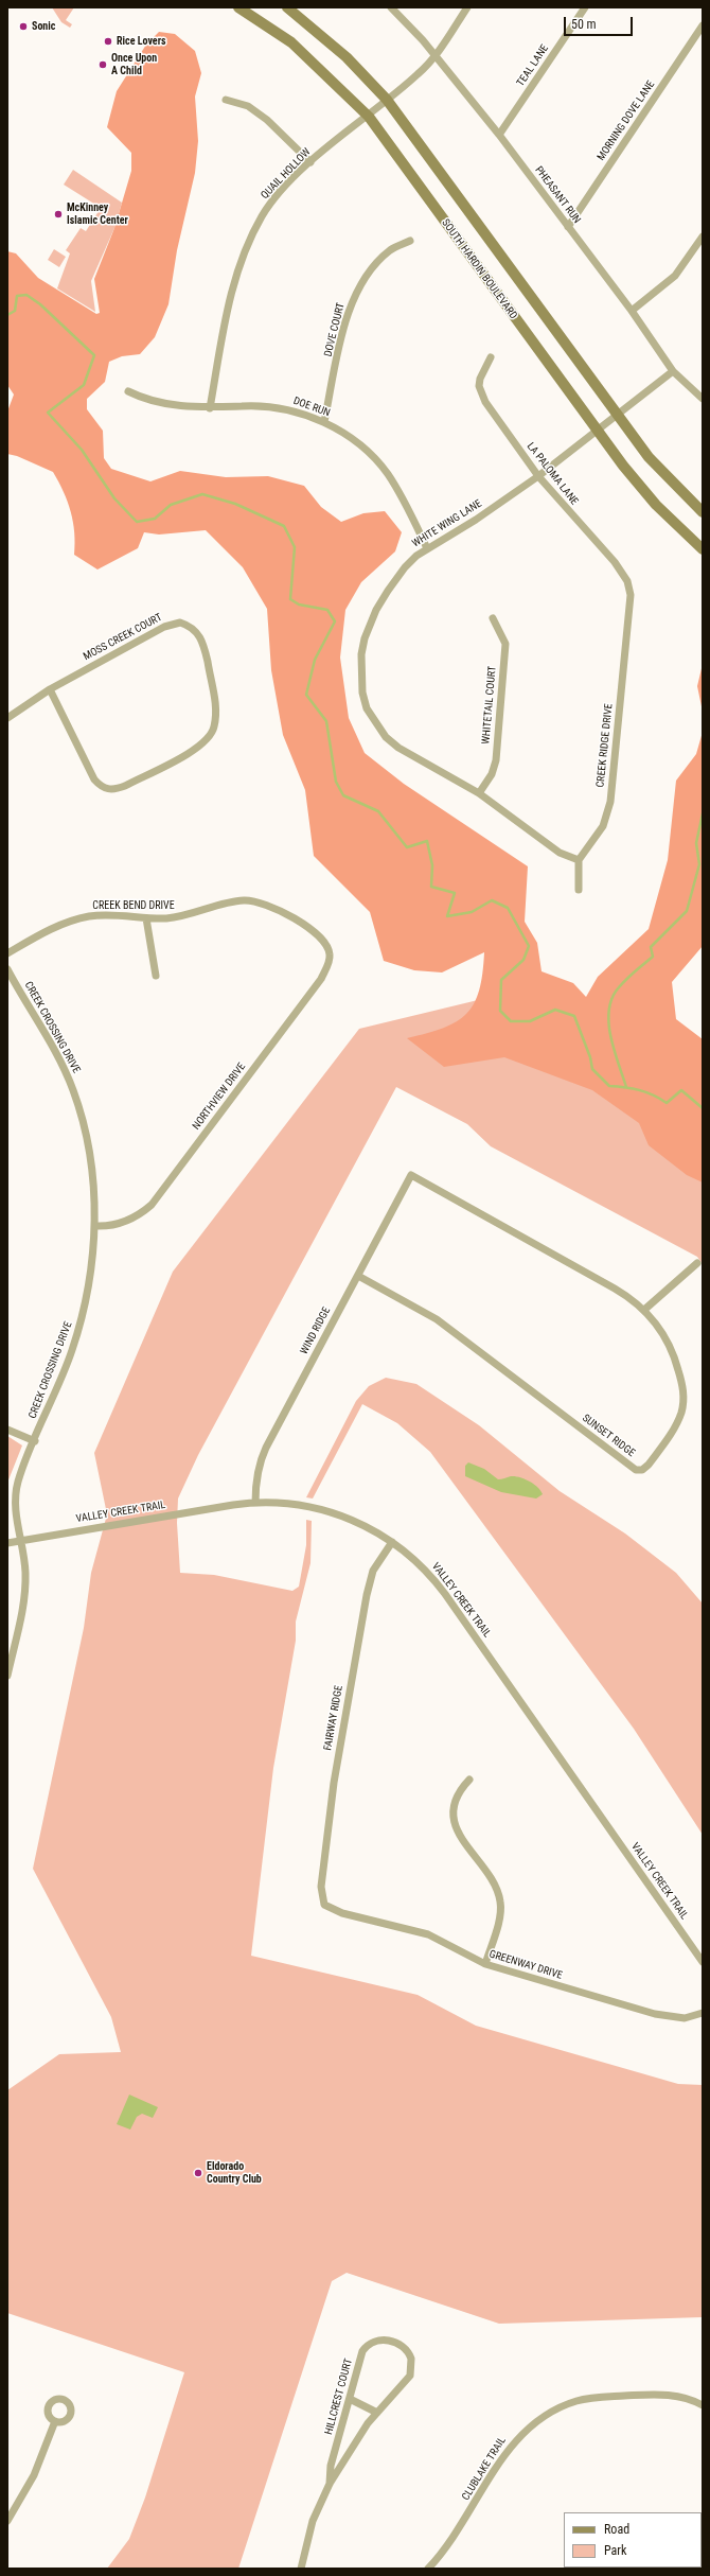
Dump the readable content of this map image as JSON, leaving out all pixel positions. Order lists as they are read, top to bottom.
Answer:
{
  "streets": {
    "main road": ["SOUTH HARDIN BOULEVARD"],
    "street": [
      "TEAL LANE",
      "MORNING DOVE LANE",
      "QUAIL HOLLOW",
      "PHEASANT RUN",
      "DOVE COURT",
      "DOE RUN",
      "LA PALOMA LANE",
      "WHITE WING LANE",
      "MOSS CREEK COURT",
      "WHITETAIL COURT",
      "CREEK RIDGE DRIVE",
      "CREEK BEND DRIVE",
      "CREEK CROSSING DRIVE",
      "NORTHVIEW DRIVE",
      "WIND RIDGE",
      "SUNSET RIDGE",
      "VALLEY CREEK TRAIL",
      "FAIRWAY RIDGE",
      "GREENWAY DRIVE",
      "HILLCREST COURT",
      "CLUBLAKE TRAIL"
    ]
  },
  "crossings": [
    ["TEAL LANE", "PHEASANT RUN"],
    ["MORNING DOVE LANE", "PHEASANT RUN"],
    ["QUAIL HOLLOW", "PHEASANT RUN"],
    ["QUAIL HOLLOW", "SOUTH HARDIN BOULEVARD"],
    ["QUAIL HOLLOW", "DOE RUN"],
    ["PHEASANT RUN", "WHITE WING LANE"],
    ["SOUTH HARDIN BOULEVARD", "WHITE WING LANE"],
    ["DOVE COURT", "DOE RUN"],
    ["DOE RUN", "WHITE WING LANE"],
    ["LA PALOMA LANE", "WHITE WING LANE"],
    ["LA PALOMA LANE", "CREEK RIDGE DRIVE"],
    ["WHITE WING LANE", "WHITETAIL COURT"],
    ["WHITE WING LANE", "CREEK RIDGE DRIVE"],
    ["CREEK BEND DRIVE", "NORTHVIEW DRIVE"],
    ["CREEK CROSSING DRIVE", "NORTHVIEW DRIVE"],
    ["CREEK CROSSING DRIVE", "VALLEY CREEK TRAIL"],
    ["WIND RIDGE", "SUNSET RIDGE"],
    ["WIND RIDGE", "VALLEY CREEK TRAIL"],
    ["VALLEY CREEK TRAIL", "FAIRWAY RIDGE"],
    ["FAIRWAY RIDGE", "GREENWAY DRIVE"]
  ],
  "places": [
    "Sonic",
    "Rice Lovers",
    "Once Upon A Child",
    "McKinney Islamic Center",
    "Eldorado Country Club"
  ],
  "legend": ["Road", "Park"],
  "scale_bar": "50 m"
}
